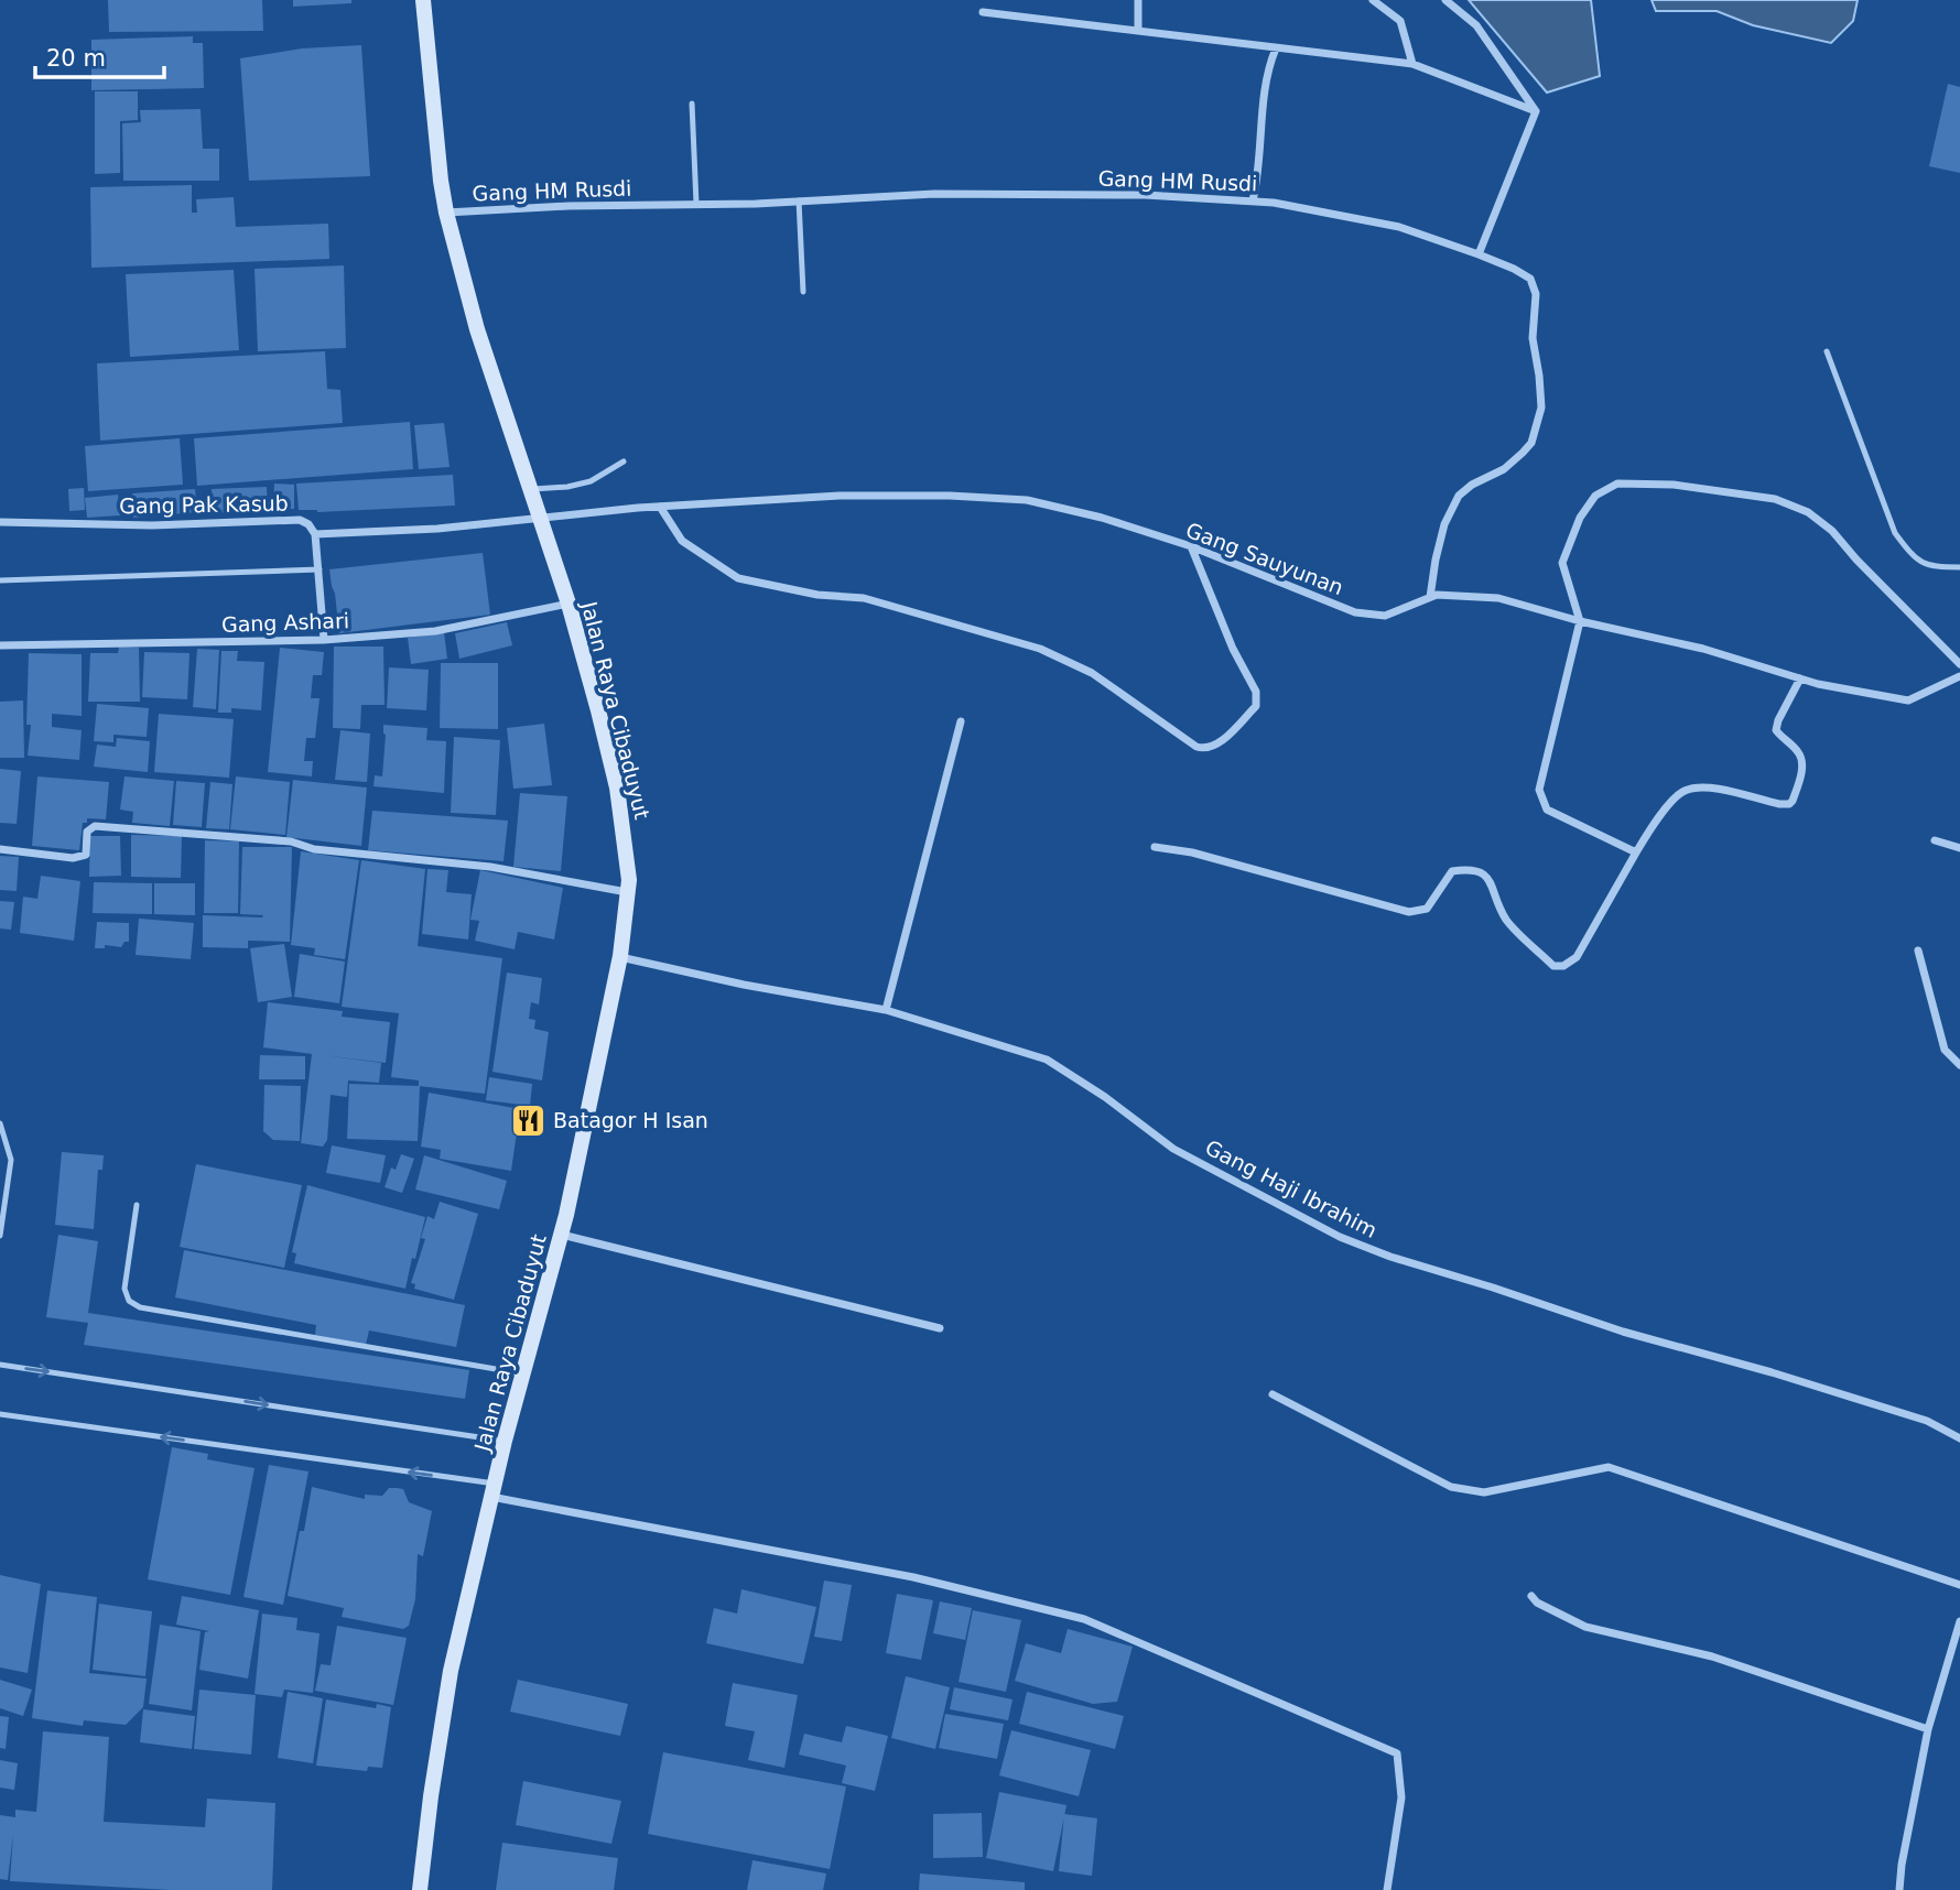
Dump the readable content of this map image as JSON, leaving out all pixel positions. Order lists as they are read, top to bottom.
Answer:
{
  "streets": {
    "main road": ["Jalan Raya Cibaduyut"],
    "street": [
      "Gang HM Rusdi",
      "Gang Pak Kasub",
      "Gang Sauyunan",
      "Gang Ashari",
      "Gang Haji Ibrahim"
    ]
  },
  "crossings": [
    ["Gang HM Rusdi", "Gang Sauyunan"],
    ["Gang HM Rusdi", "Jalan Raya Cibaduyut"],
    ["Gang Pak Kasub", "Gang Sauyunan"],
    ["Gang Pak Kasub", "Jalan Raya Cibaduyut"],
    ["Gang Sauyunan", "Jalan Raya Cibaduyut"],
    ["Gang Ashari", "Jalan Raya Cibaduyut"],
    ["Jalan Raya Cibaduyut", "Gang Haji Ibrahim"]
  ],
  "places": {
    "restaurant": ["Batagor H Isan"]
  },
  "scale_bar": "20 m"
}
